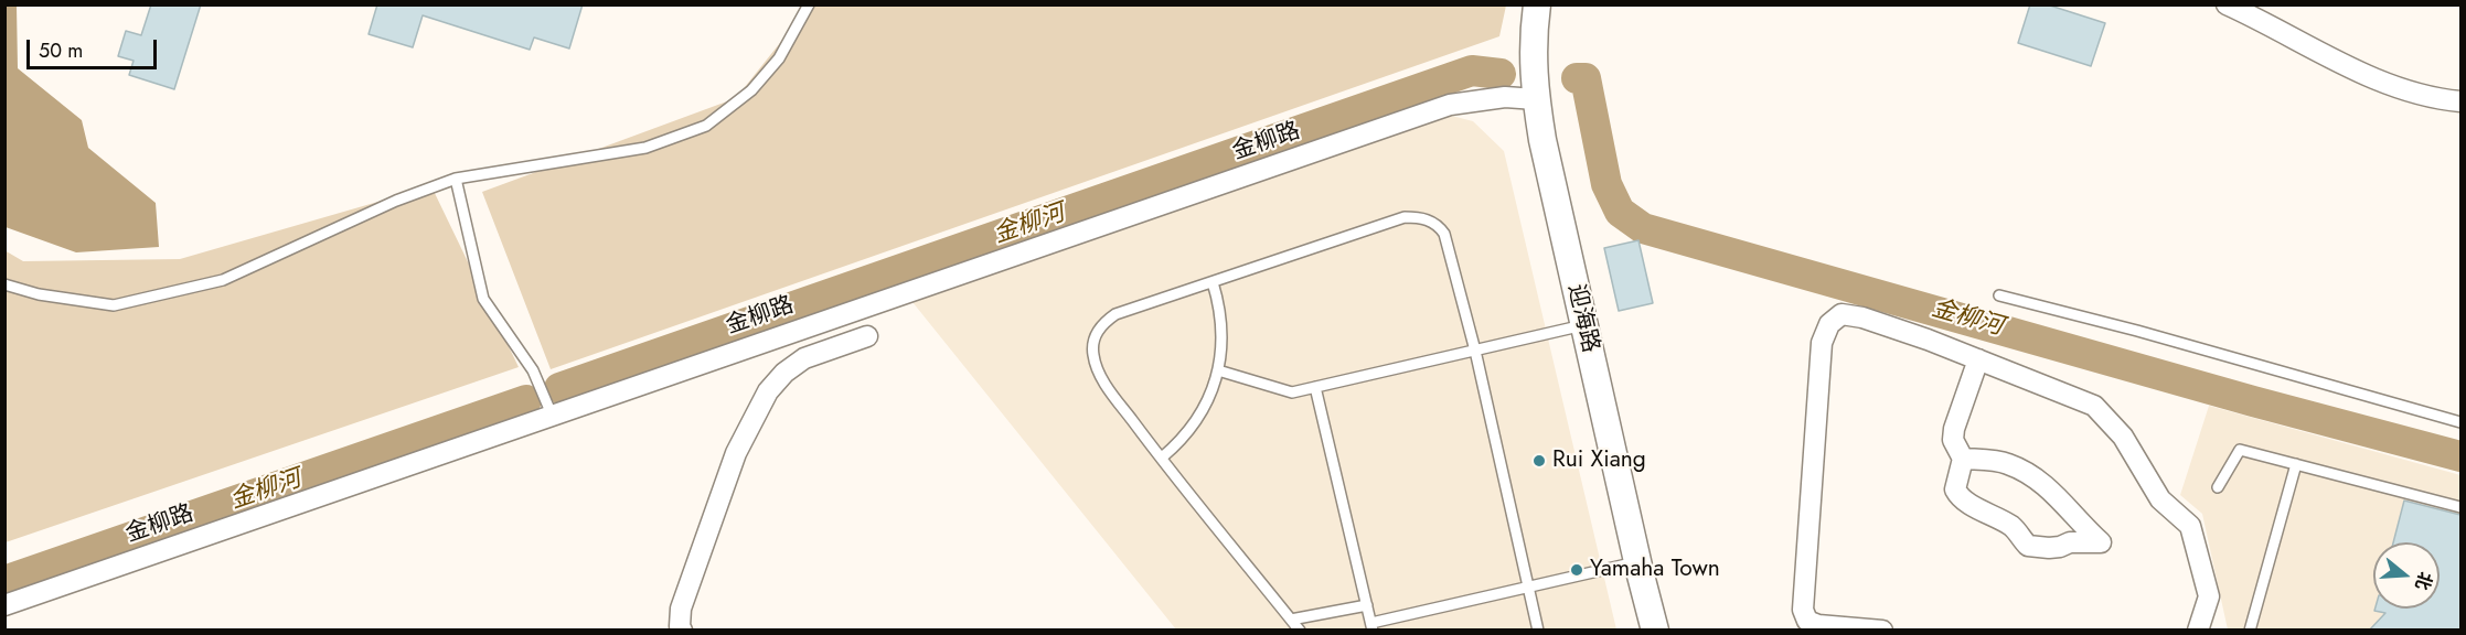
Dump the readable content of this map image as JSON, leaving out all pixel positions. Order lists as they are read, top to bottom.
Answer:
{
  "streets": {
    "street": ["金柳路", "迎海路"]
  },
  "crossings": [
    ["金柳路", "迎海路"]
  ],
  "water": ["金柳河"],
  "places": ["Rui Xiang", "Yamaha Town"],
  "scale_bar": "50 m",
  "north": "right"
}
